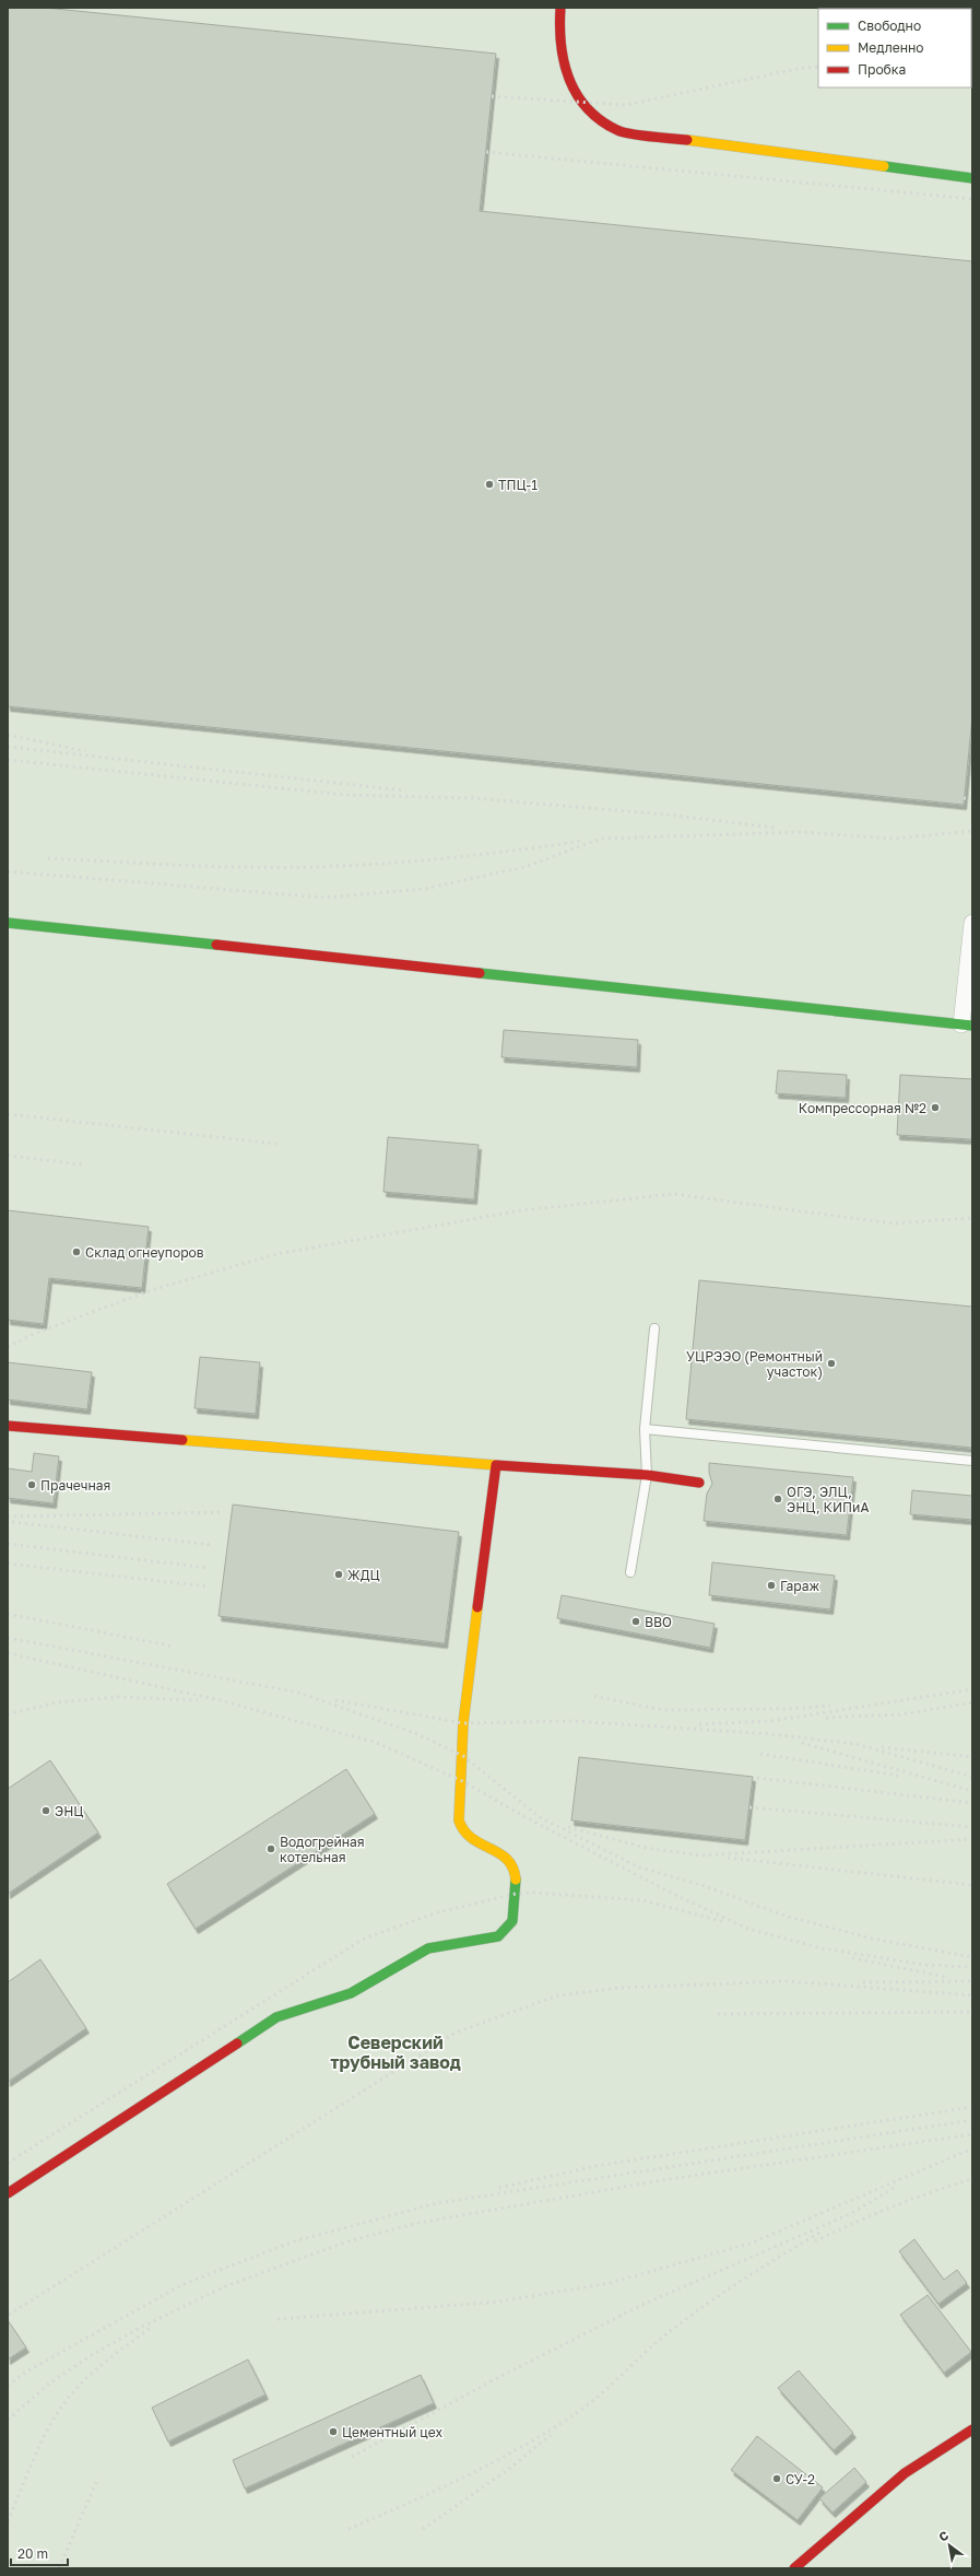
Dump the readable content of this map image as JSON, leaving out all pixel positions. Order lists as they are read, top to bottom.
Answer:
{
  "districts": ["Северский трубный завод"],
  "places": [
    "ТПЦ-1",
    "Компрессорная №2",
    "Склад огнеупоров",
    "УЦРЭЭО (Ремонтный участок)",
    "Прачечная",
    "ОГЭ, ЭЛЦ, ЭНЦ, КИПиА",
    "ЖДЦ",
    "Гараж",
    "ВВО",
    "ЭНЦ",
    "Водогрейная котельная",
    "Цементный цех",
    "СУ-2"
  ],
  "legend": ["Свободно", "Медленно", "Пробка"],
  "scale_bar": "20 m",
  "north": "top left"
}
